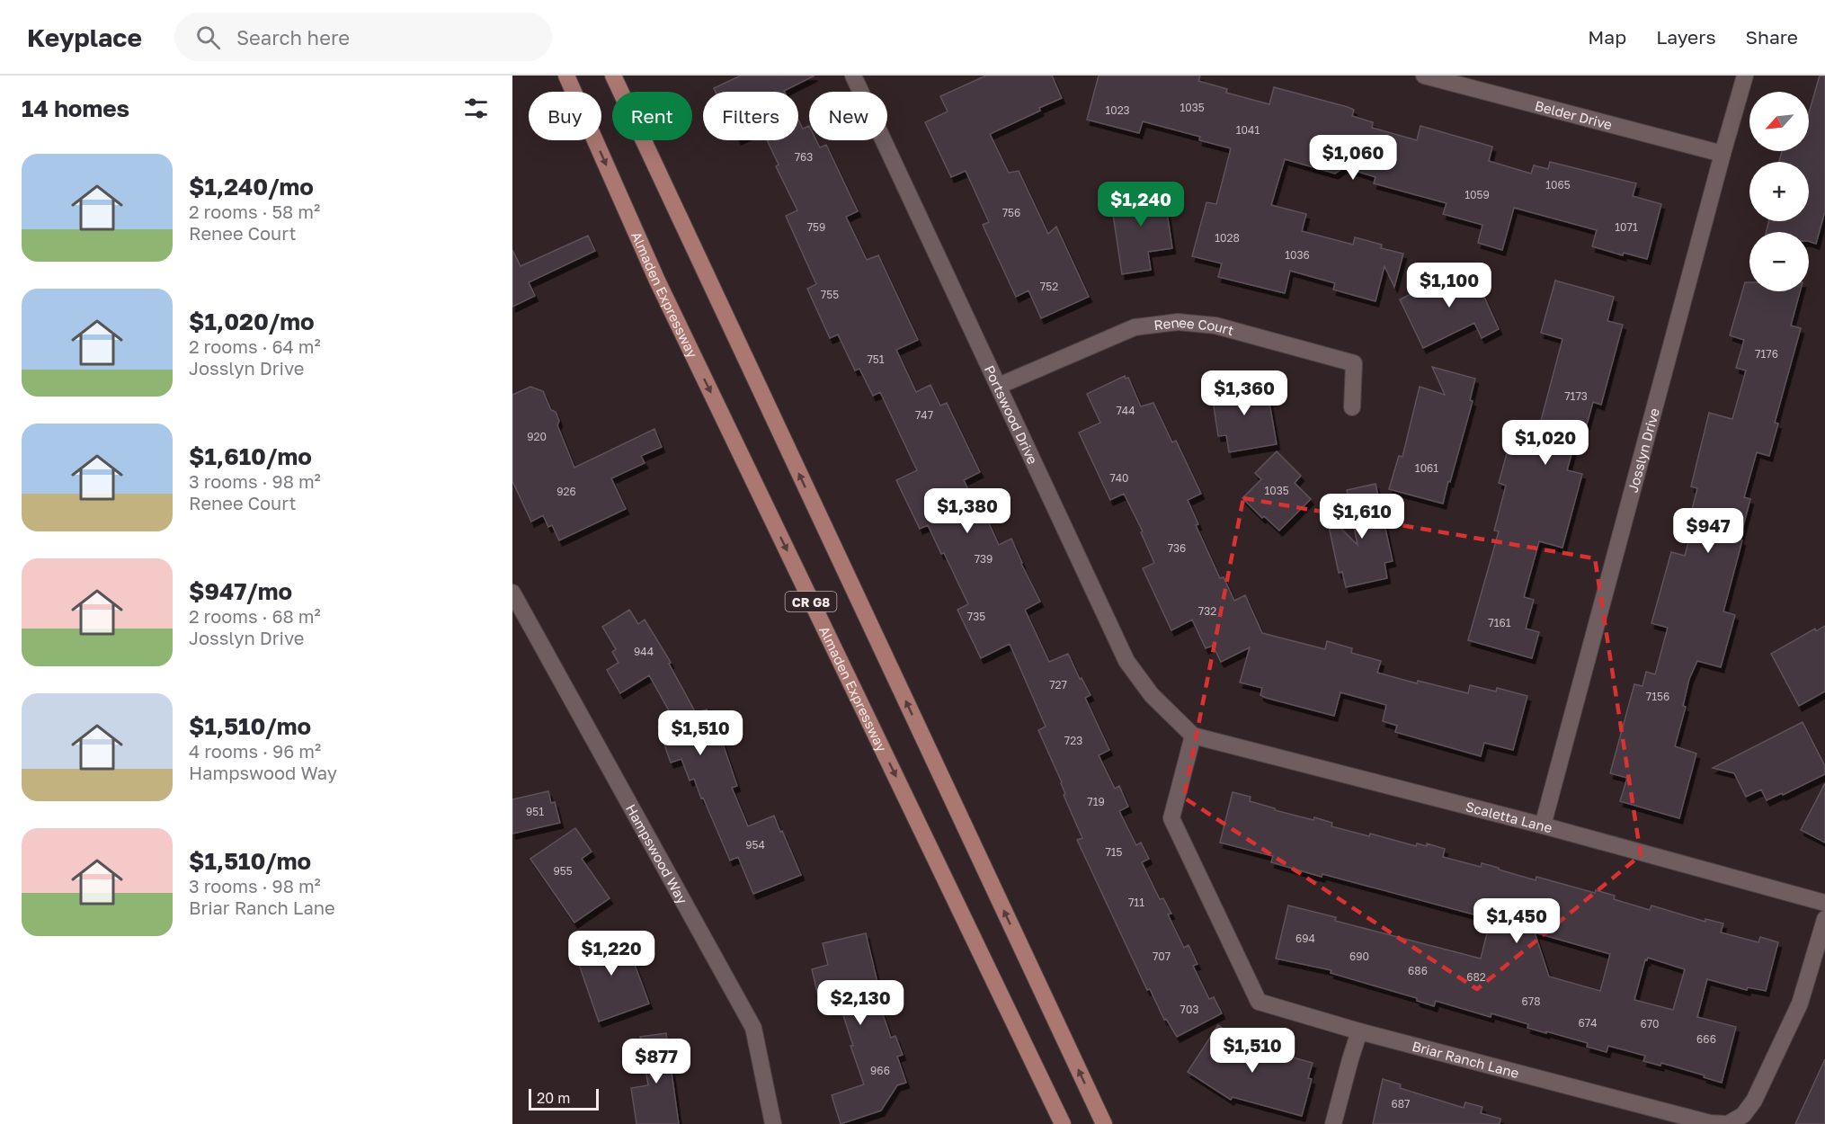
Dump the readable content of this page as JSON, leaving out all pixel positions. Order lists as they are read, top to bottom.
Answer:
{
  "streets": {
    "main road": ["Almaden Expressway", "CR G8"],
    "street": [
      "Belder Drive",
      "Renee Court",
      "Portswood Drive",
      "Josslyn Drive",
      "Scaletta Lane",
      "Hampswood Way",
      "Briar Ranch Lane"
    ]
  },
  "crossings": [
    ["Belder Drive", "Josslyn Drive"],
    ["Renee Court", "Portswood Drive"],
    ["Portswood Drive", "Scaletta Lane"],
    ["Portswood Drive", "Briar Ranch Lane"],
    ["Josslyn Drive", "Scaletta Lane"],
    ["Scaletta Lane", "Briar Ranch Lane"]
  ],
  "house_numbers": [
    "1035",
    "1023",
    "1041",
    "763",
    "1065",
    "1059",
    "756",
    "759",
    "1071",
    "1028",
    "1036",
    "752",
    "755",
    "7176",
    "751",
    "7173",
    "744",
    "747",
    "920",
    "1061",
    "740",
    "1035",
    "926",
    "736",
    "739",
    "732",
    "735",
    "7161",
    "944",
    "727",
    "7156",
    "723",
    "719",
    "951",
    "954",
    "715",
    "955",
    "711",
    "694",
    "707",
    "690",
    "686",
    "682",
    "678",
    "703",
    "674",
    "670",
    "666",
    "966",
    "687"
  ],
  "scale_bar": "20 m",
  "north": "bottom left",
  "page": {
    "header": "Keyplace",
    "search": "Search here",
    "nav": ["Map", "Layers", "Share"],
    "heading": "14 homes",
    "map_buttons": ["+", "−"],
    "chip": [
      "Buy",
      "Rent",
      "Filters",
      "New"
    ],
    "price": [
      "$1,060",
      "$1,240",
      "$1,100",
      "$1,360",
      "$1,020",
      "$1,380",
      "$1,610",
      "$947",
      "$1,510",
      "$1,450",
      "$1,220",
      "$2,130",
      "$1,510",
      "$877"
    ],
    "list": [
      {
        "name": "$1,240/mo",
        "note": "2 rooms · 58 m² · Renee Court"
      },
      {
        "name": "$1,020/mo",
        "note": "2 rooms · 64 m² · Josslyn Drive"
      },
      {
        "name": "$1,610/mo",
        "note": "3 rooms · 98 m² · Renee Court"
      },
      {
        "name": "$947/mo",
        "note": "2 rooms · 68 m² · Josslyn Drive"
      },
      {
        "name": "$1,510/mo",
        "note": "4 rooms · 96 m² · Hampswood Way"
      },
      {
        "name": "$1,510/mo",
        "note": "3 rooms · 98 m² · Briar Ranch Lane"
      }
    ],
    "scale": "20 m"
  }
}
